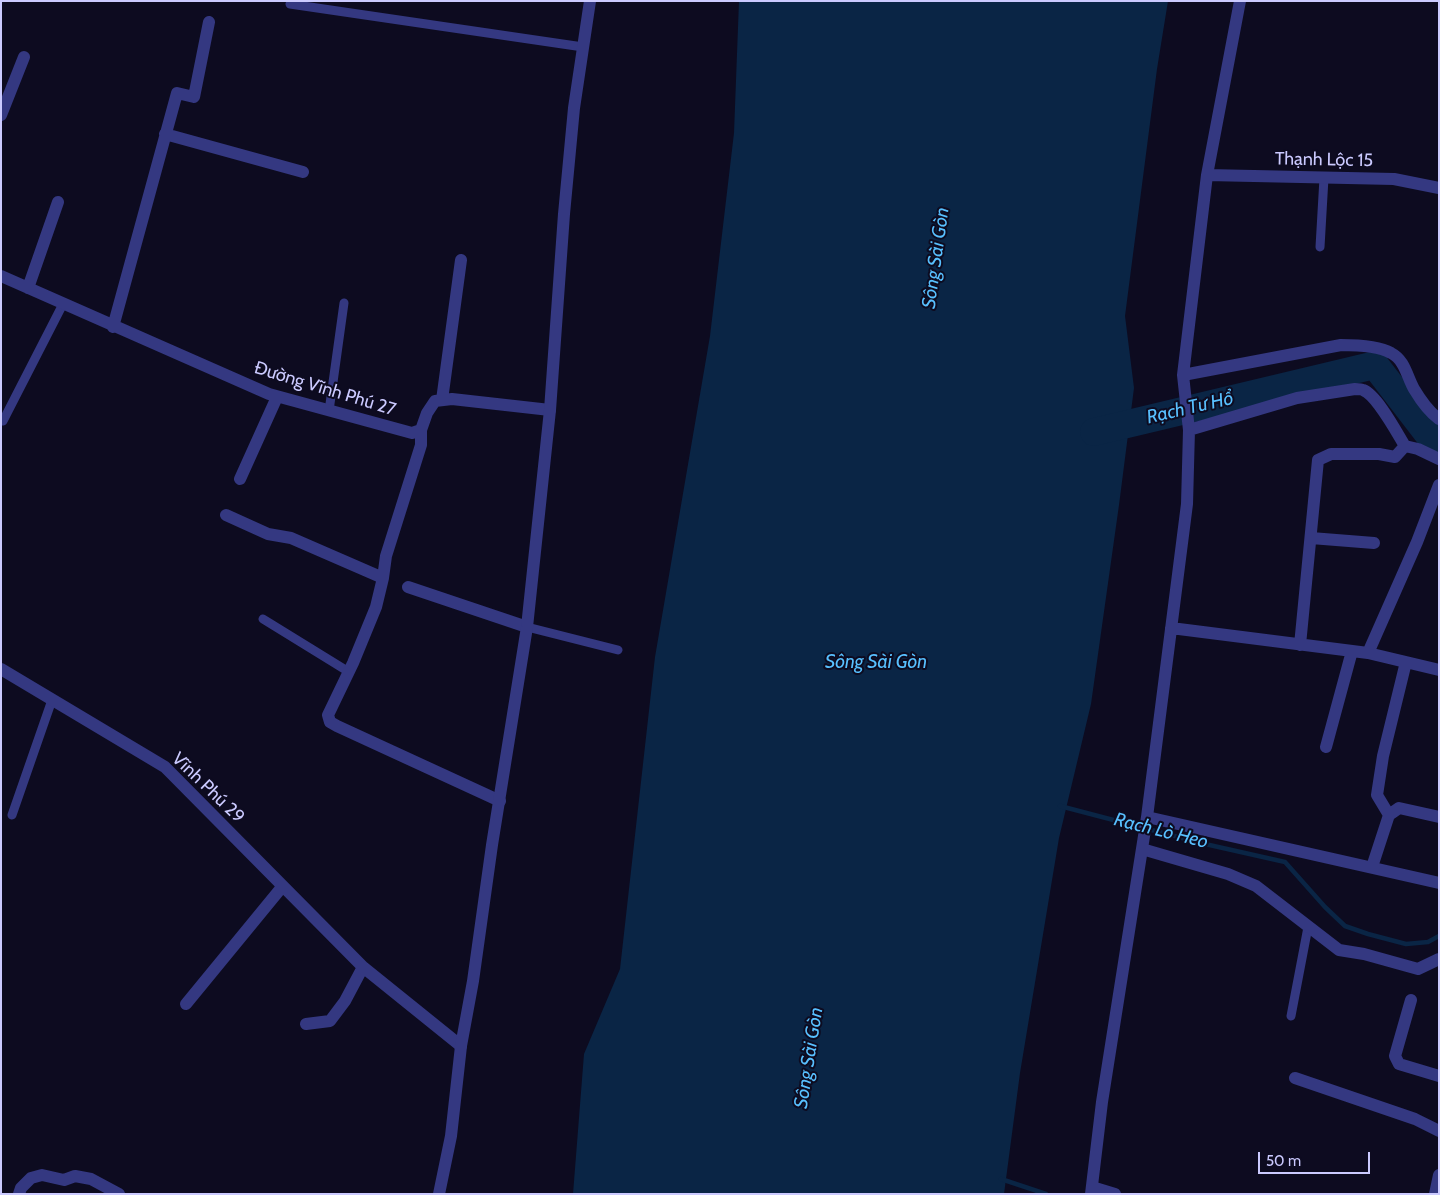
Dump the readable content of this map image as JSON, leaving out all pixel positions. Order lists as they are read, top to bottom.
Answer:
{
  "streets": {
    "street": ["Thạnh Lộc 15", "Đường Vĩnh Phú 27", "Vĩnh Phú 29"]
  },
  "water": ["Sông Sài Gòn", "Rạch Tư Hổ", "Rạch Lò Heo"],
  "scale_bar": "50 m"
}
